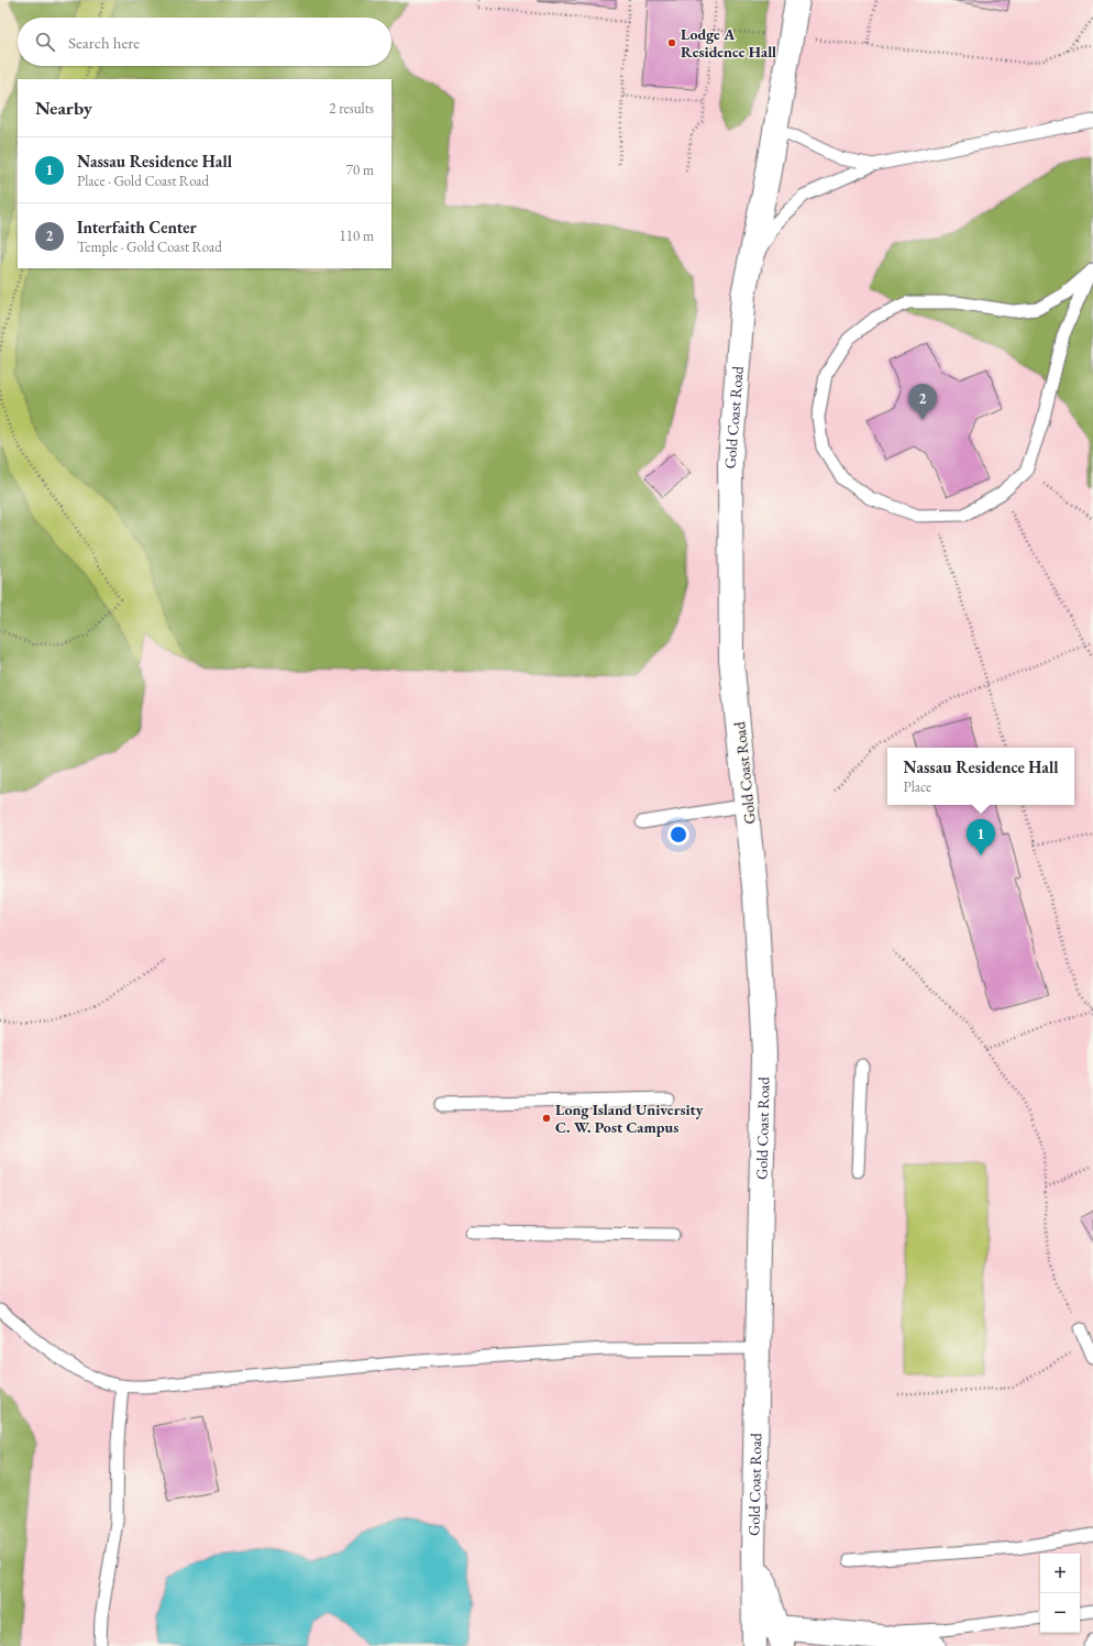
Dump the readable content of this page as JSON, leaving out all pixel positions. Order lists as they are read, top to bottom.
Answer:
{
  "streets": {
    "street": ["Gold Coast Road"]
  },
  "places": ["Lodge A Residence Hall", "Long Island University C. W. Post Campus"],
  "page": {
    "search": "Search here",
    "heading": ["Nearby", "2 results"],
    "list": [
      {
        "mark": "1",
        "name": "Nassau Residence Hall",
        "note": "Place · Gold Coast Road",
        "value": "70 m"
      },
      {
        "mark": "2",
        "name": "Interfaith Center",
        "note": "Temple · Gold Coast Road",
        "value": "110 m"
      }
    ],
    "pins": ["2", "1"],
    "popup": ["Nassau Residence Hall", "Place"],
    "map_buttons": ["+", "−"]
  }
}
